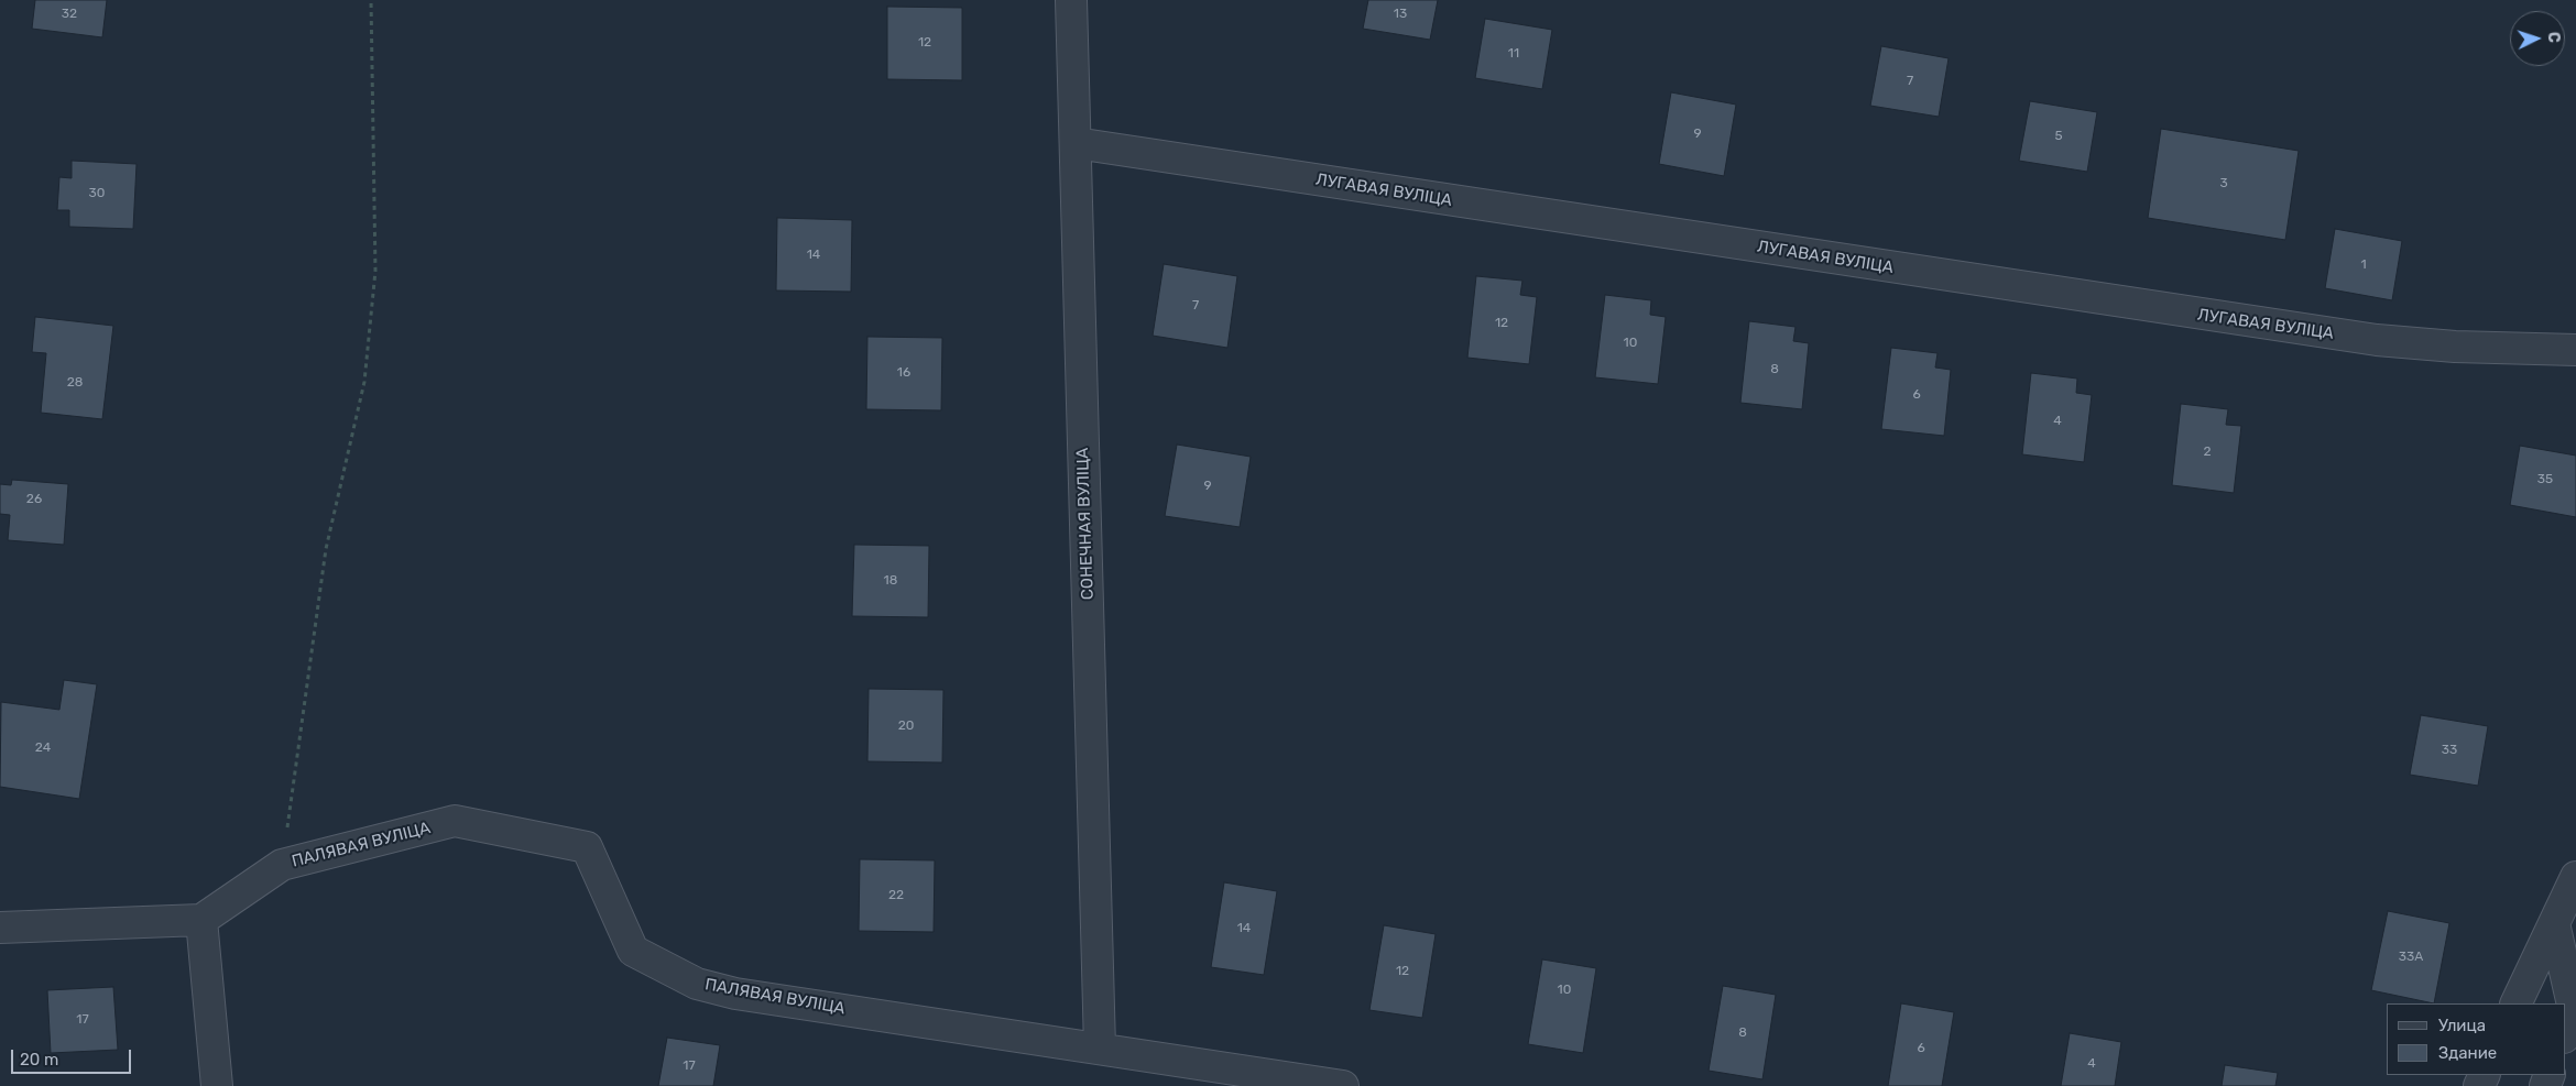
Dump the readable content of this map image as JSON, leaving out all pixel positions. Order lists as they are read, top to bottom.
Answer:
{
  "streets": {
    "street": ["ЛУГАВАЯ ВУЛІЦА", "СОНЕЧНАЯ ВУЛІЦА", "ПАЛЯВАЯ ВУЛІЦА"]
  },
  "crossings": [
    ["ЛУГАВАЯ ВУЛІЦА", "СОНЕЧНАЯ ВУЛІЦА"],
    ["СОНЕЧНАЯ ВУЛІЦА", "ПАЛЯВАЯ ВУЛІЦА"]
  ],
  "house_numbers": [
    "32",
    "13",
    "12",
    "11",
    "7",
    "9",
    "5",
    "3",
    "30",
    "14",
    "1",
    "7",
    "12",
    "10",
    "8",
    "16",
    "28",
    "6",
    "4",
    "2",
    "35",
    "9",
    "26",
    "18",
    "20",
    "24",
    "33",
    "22",
    "14",
    "33А",
    "12",
    "10",
    "17",
    "8",
    "6",
    "4",
    "17"
  ],
  "legend": ["Улица", "Здание"],
  "scale_bar": "20 m",
  "north": "right"
}
